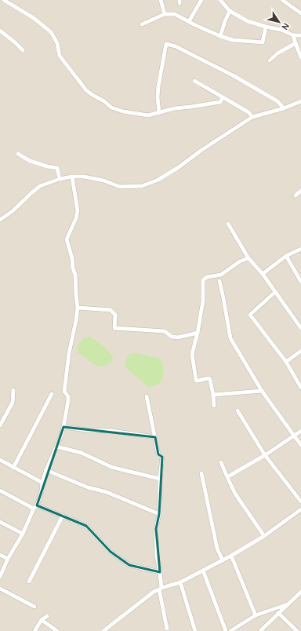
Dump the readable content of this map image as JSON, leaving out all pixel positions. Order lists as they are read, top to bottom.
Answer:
{
  "north": "bottom right"
}
